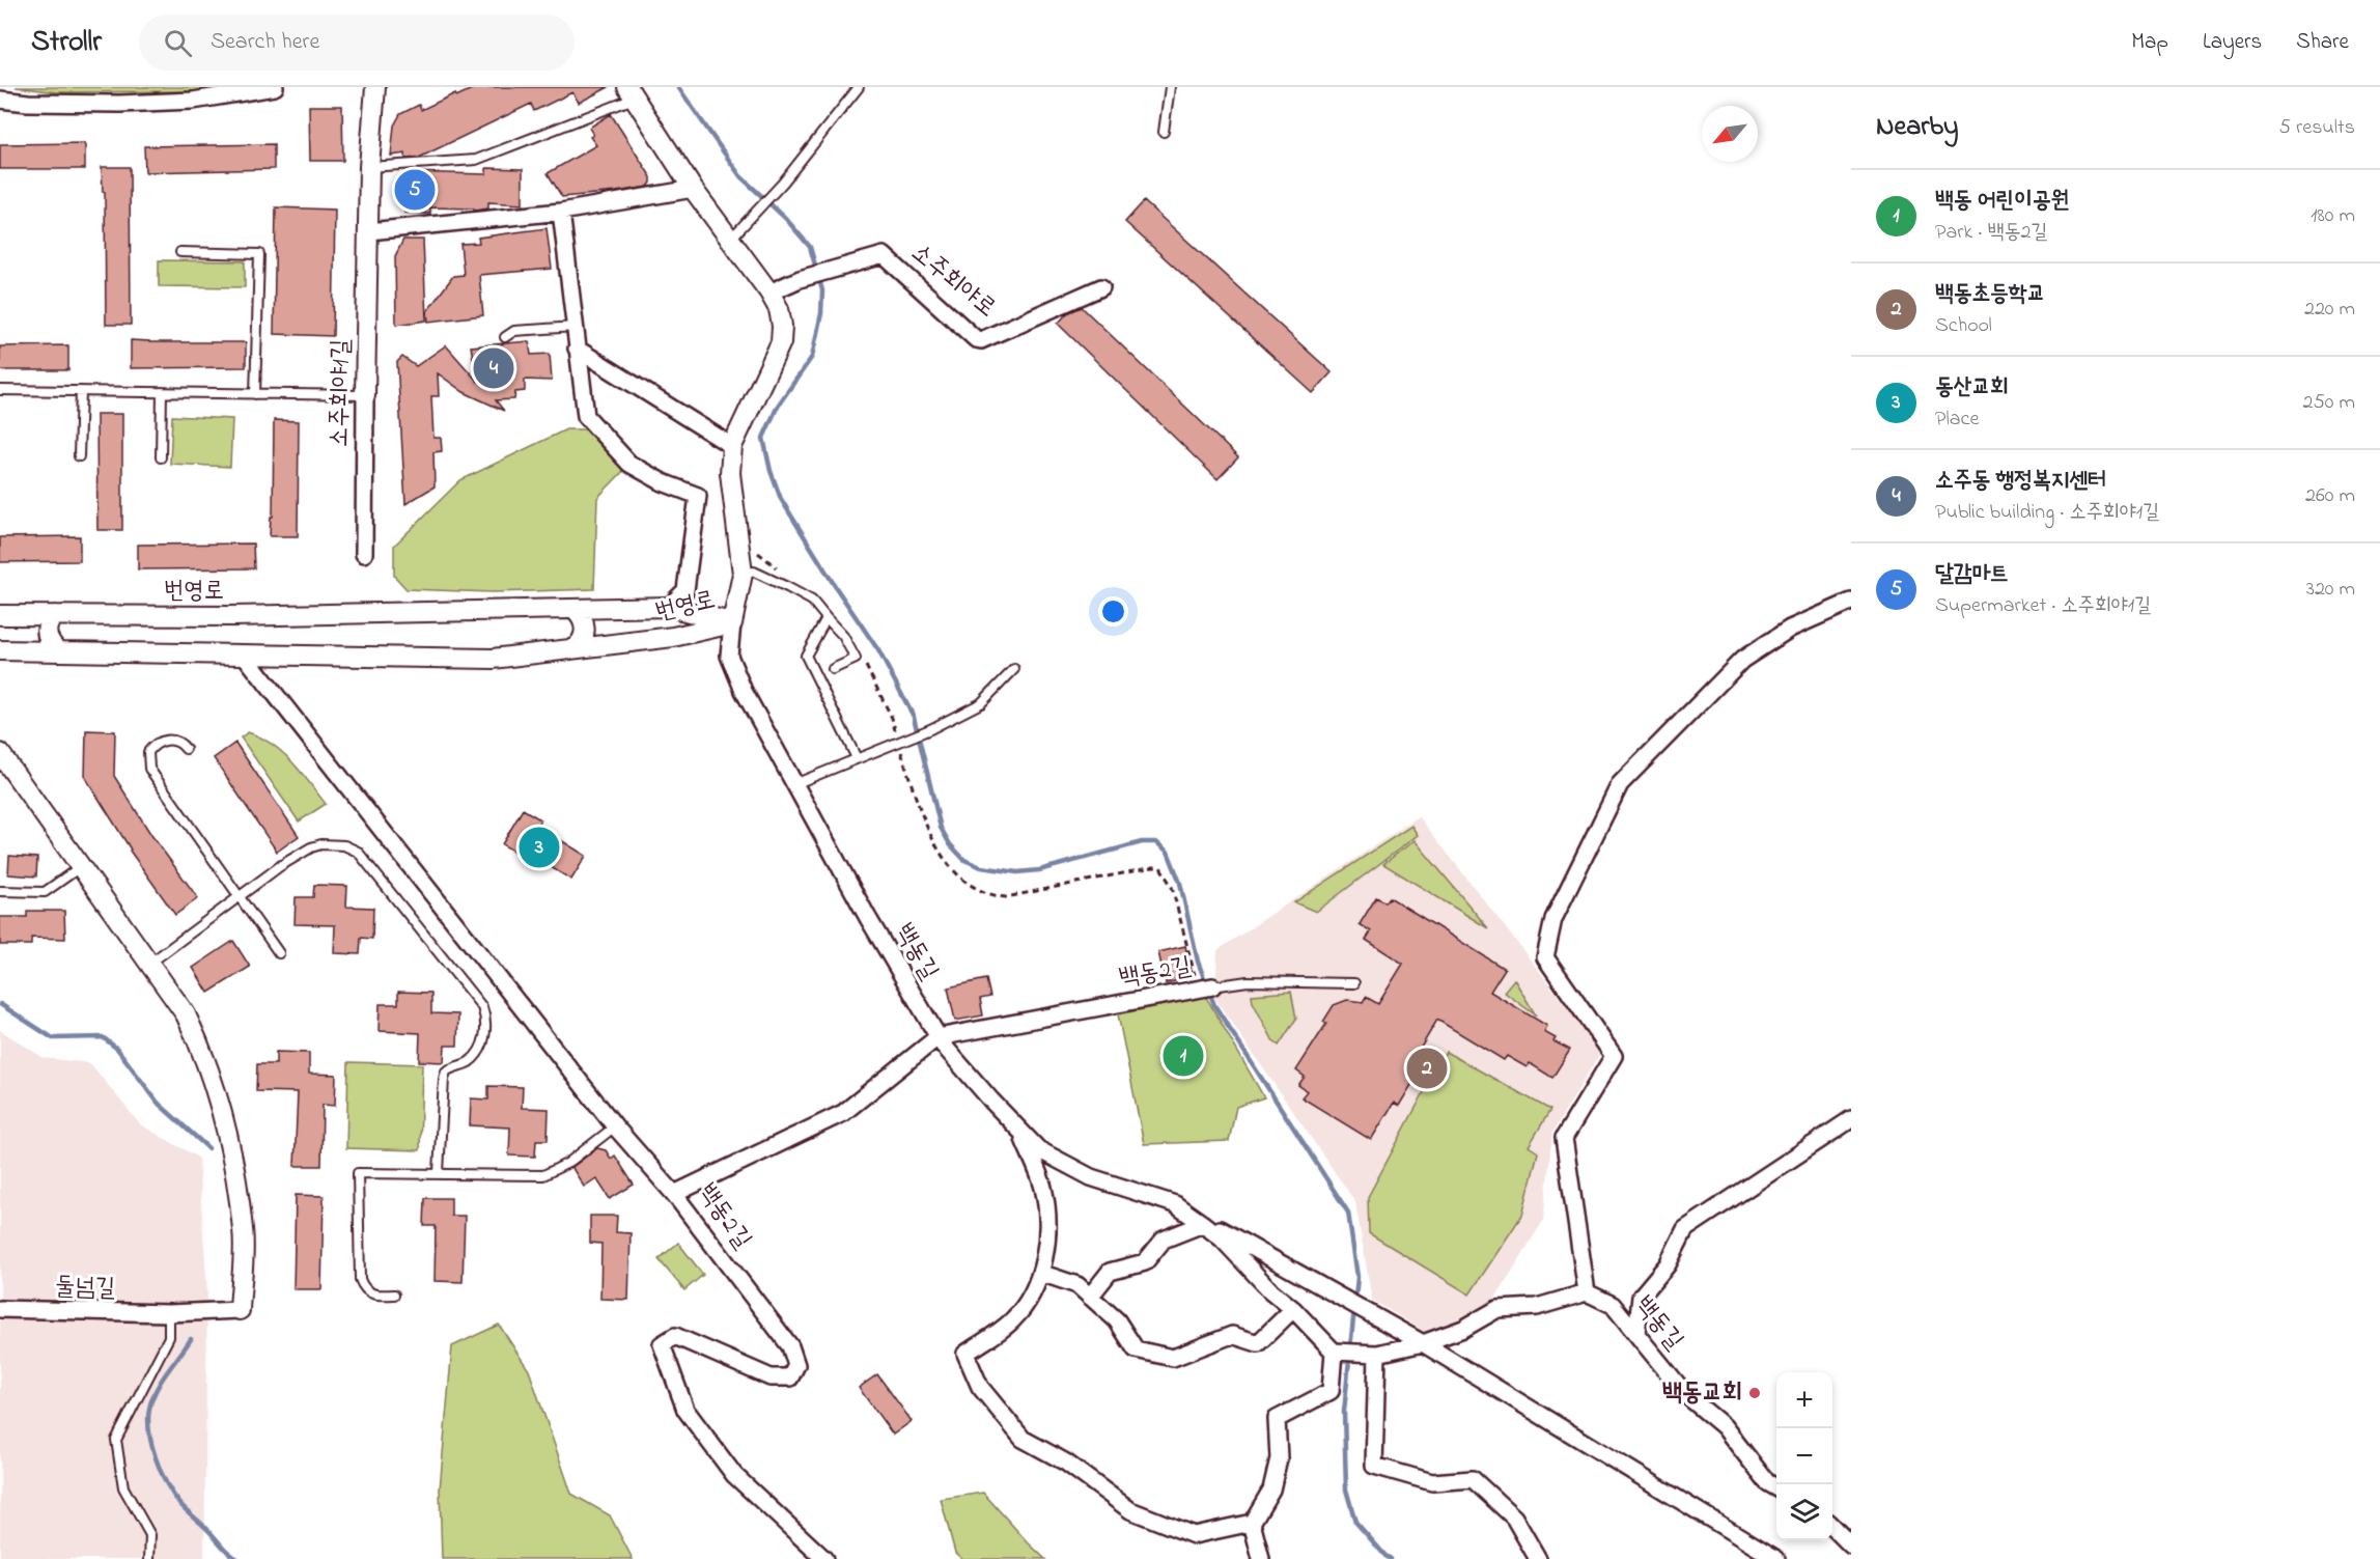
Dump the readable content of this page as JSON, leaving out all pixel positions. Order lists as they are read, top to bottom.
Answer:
{
  "streets": {
    "street": [
      "소주회야로",
      "소주회야1길",
      "번영로",
      "백동길",
      "백동2길",
      "둘넘길"
    ]
  },
  "crossings": [
    ["번영로", "백동길"],
    ["백동길", "백동2길"]
  ],
  "places": ["백동교회"],
  "north": "bottom left",
  "page": {
    "header": "Strollr",
    "search": "Search here",
    "nav": ["Map", "Layers", "Share"],
    "heading": ["Nearby", "5 results"],
    "pins": [
      "5",
      "4",
      "3",
      "1",
      "2"
    ],
    "list": [
      {
        "mark": "1",
        "name": "백동 어린이공원",
        "note": "Park · 백동2길",
        "value": "180 m"
      },
      {
        "mark": "2",
        "name": "백동초등학교",
        "note": "School",
        "value": "220 m"
      },
      {
        "mark": "3",
        "name": "동산교회",
        "note": "Place",
        "value": "250 m"
      },
      {
        "mark": "4",
        "name": "소주동 행정복지센터",
        "note": "Public building · 소주회야1길",
        "value": "260 m"
      },
      {
        "mark": "5",
        "name": "달감마트",
        "note": "Supermarket · 소주회야1길",
        "value": "320 m"
      }
    ],
    "map_buttons": ["+", "−"]
  }
}
